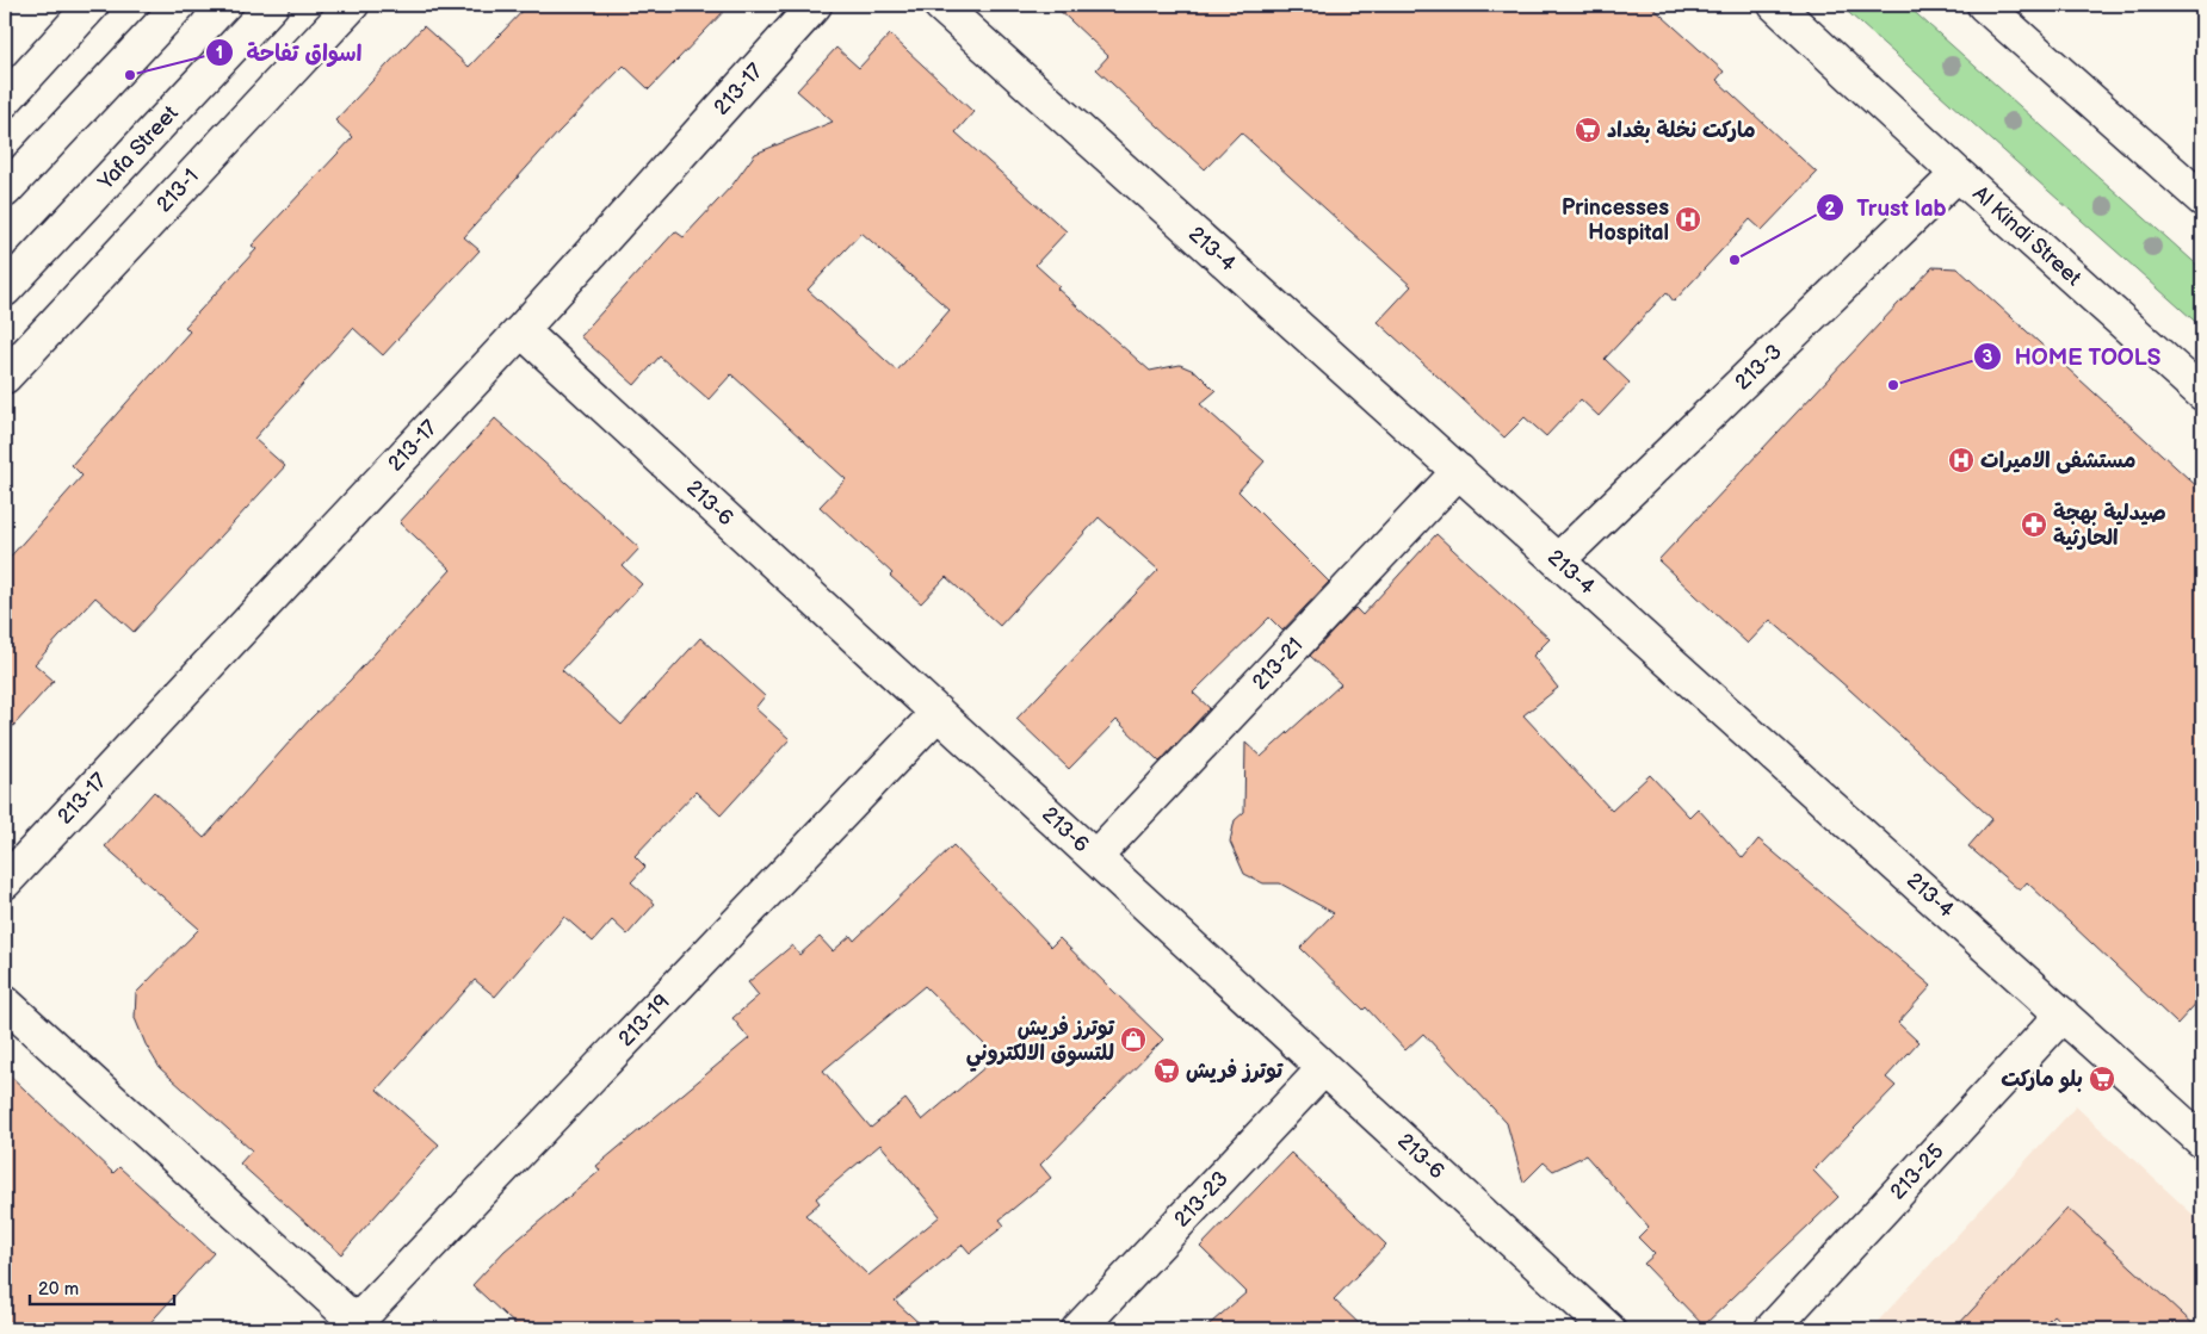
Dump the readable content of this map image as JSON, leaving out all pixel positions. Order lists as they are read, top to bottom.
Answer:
{
  "streets": {
    "main road": [
      "213-17",
      "Yafa Street",
      "213-1",
      "Al Kindi Street",
      "213-4",
      "213-3",
      "213-6",
      "213-21",
      "213-19",
      "213-25",
      "213-23"
    ]
  },
  "crossings": [
    ["213-17", "213-6"],
    ["Al Kindi Street", "213-3"],
    ["213-4", "213-3"],
    ["213-4", "213-21"],
    ["213-4", "213-25"],
    ["213-6", "213-21"],
    ["213-6", "213-19"],
    ["213-6", "213-23"]
  ],
  "places": {
    "other": ["اسواق تفاحة", "Trust lab", "HOME TOOLS"],
    "supermarket": ["ماركت نخلة بغداد", "توترز فريش", "بلو ماركت"],
    "hospital": ["Princesses Hospital", "مستشفى الاميرات"],
    "pharmacy": ["صيدلية بهجة الحارثية"],
    "shop": ["توترز فريش للتسوق الالكتروني"]
  },
  "scale_bar": "20 m"
}
